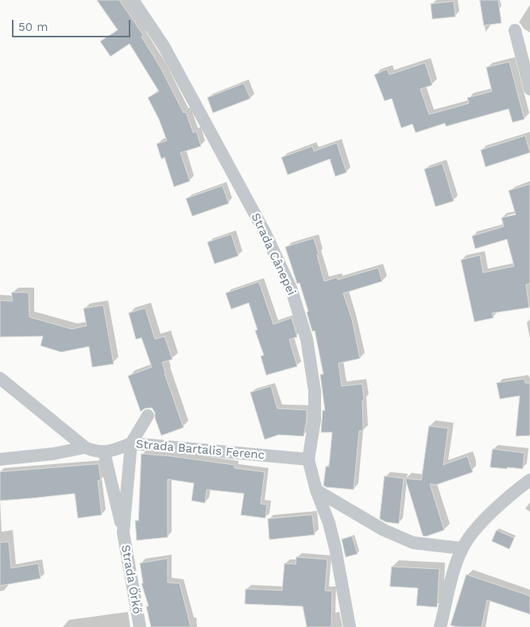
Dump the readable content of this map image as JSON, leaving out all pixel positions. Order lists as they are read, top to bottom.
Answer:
{
  "streets": {
    "street": ["Strada Cânepei", "Strada Bartalis Ferenc", "Strada Őrkő"]
  },
  "crossings": [
    ["Strada Cânepei", "Strada Bartalis Ferenc"],
    ["Strada Bartalis Ferenc", "Strada Őrkő"]
  ],
  "scale_bar": "50 m"
}
